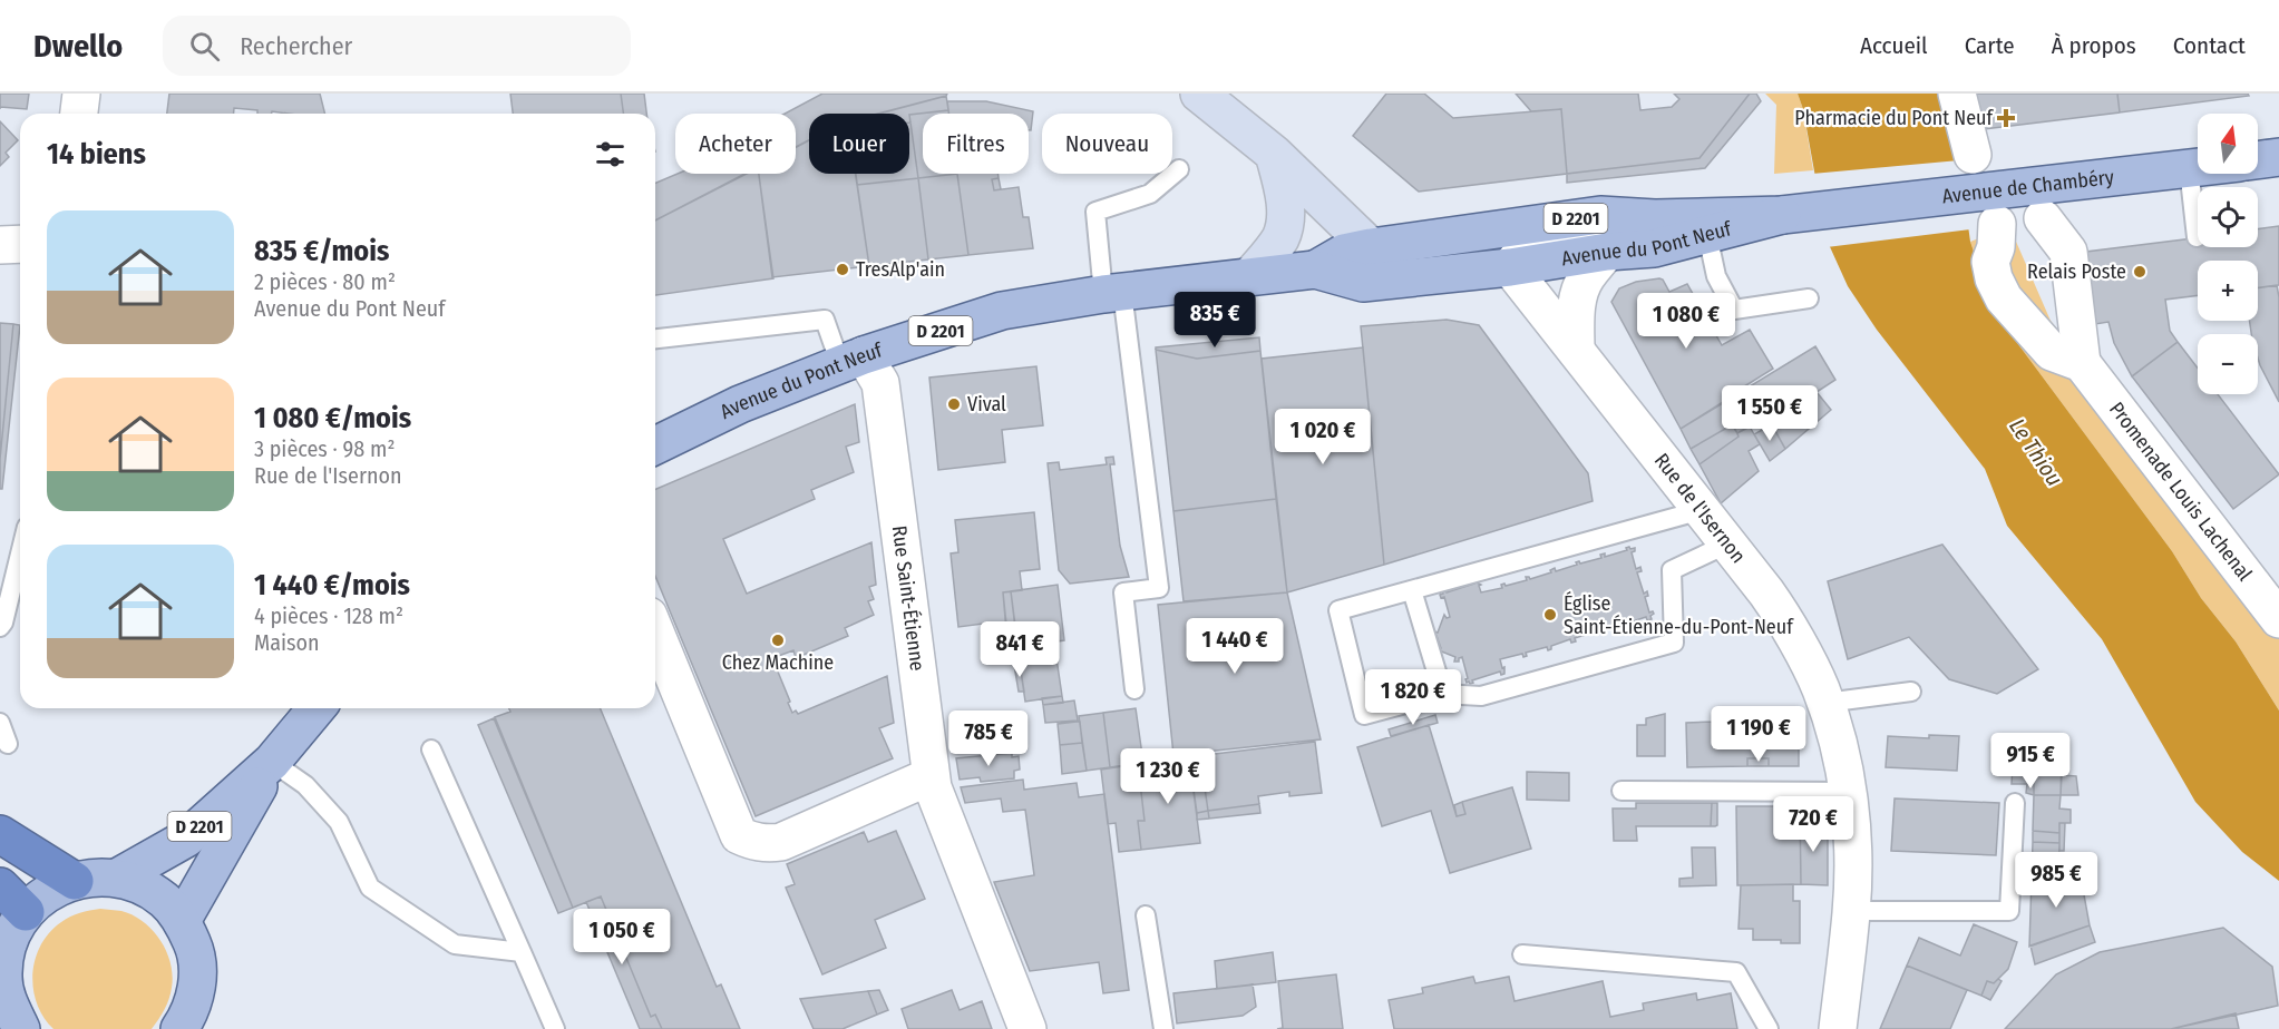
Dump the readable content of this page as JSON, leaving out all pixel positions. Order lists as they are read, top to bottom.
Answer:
{
  "streets": {
    "main road": ["Avenue de Chambéry", "D 2201", "Avenue du Pont Neuf"],
    "street": ["Promenade Louis Lachenal", "Rue de l'Isernon", "Rue Saint-Étienne"]
  },
  "crossings": [
    ["Avenue de Chambéry", "Avenue du Pont Neuf"],
    ["Avenue du Pont Neuf", "Rue de l'Isernon"],
    ["Avenue du Pont Neuf", "Rue Saint-Étienne"]
  ],
  "water": ["Le Thiou"],
  "places": {
    "health": ["Pharmacie du Pont Neuf"],
    "other": [
      "TresAlp'ain",
      "Relais Poste",
      "Vival",
      "Église Saint-Étienne-du-Pont-Neuf",
      "Chez Machine"
    ]
  },
  "north": "top",
  "page": {
    "header": "Dwello",
    "search": "Rechercher",
    "nav": [
      "Accueil",
      "Carte",
      "À propos",
      "Contact"
    ],
    "map_buttons": ["+", "−"],
    "chip": [
      "Acheter",
      "Louer",
      "Filtres",
      "Nouveau"
    ],
    "heading": "14 biens",
    "list": [
      {
        "name": "835 €/mois",
        "note": "2 pièces · 80 m² · Avenue du Pont Neuf"
      },
      {
        "name": "1 080 €/mois",
        "note": "3 pièces · 98 m² · Rue de l'Isernon"
      },
      {
        "name": "1 440 €/mois",
        "note": "4 pièces · 128 m² · Maison"
      }
    ],
    "price": [
      "835 €",
      "1 080 €",
      "1 550 €",
      "1 020 €",
      "1 440 €",
      "841 €",
      "1 820 €",
      "1 190 €",
      "785 €",
      "915 €",
      "1 230 €",
      "720 €",
      "985 €",
      "1 050 €"
    ]
  }
}
